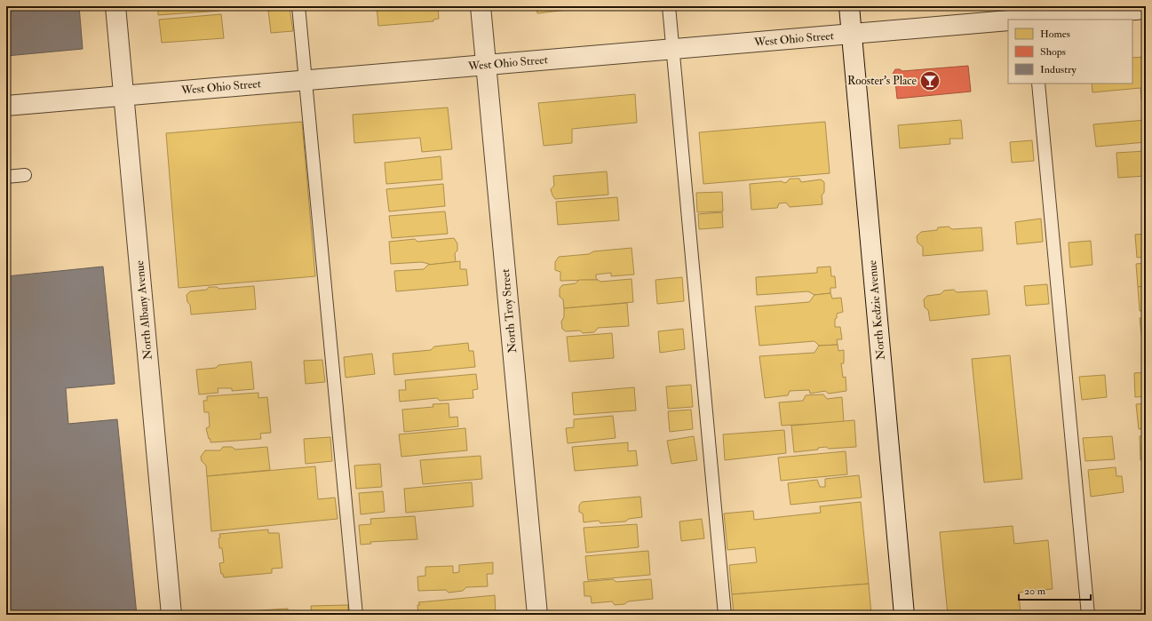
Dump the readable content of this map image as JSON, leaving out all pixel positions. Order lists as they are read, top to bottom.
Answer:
{
  "streets": {
    "street": [
      "West Ohio Street",
      "North Albany Avenue",
      "North Kedzie Avenue",
      "North Troy Street"
    ]
  },
  "crossings": [
    ["West Ohio Street", "North Albany Avenue"],
    ["West Ohio Street", "North Kedzie Avenue"],
    ["West Ohio Street", "North Troy Street"]
  ],
  "places": {
    "bar": ["Rooster’s Place"]
  },
  "legend": ["Homes", "Shops", "Industry"],
  "scale_bar": "20 m"
}
